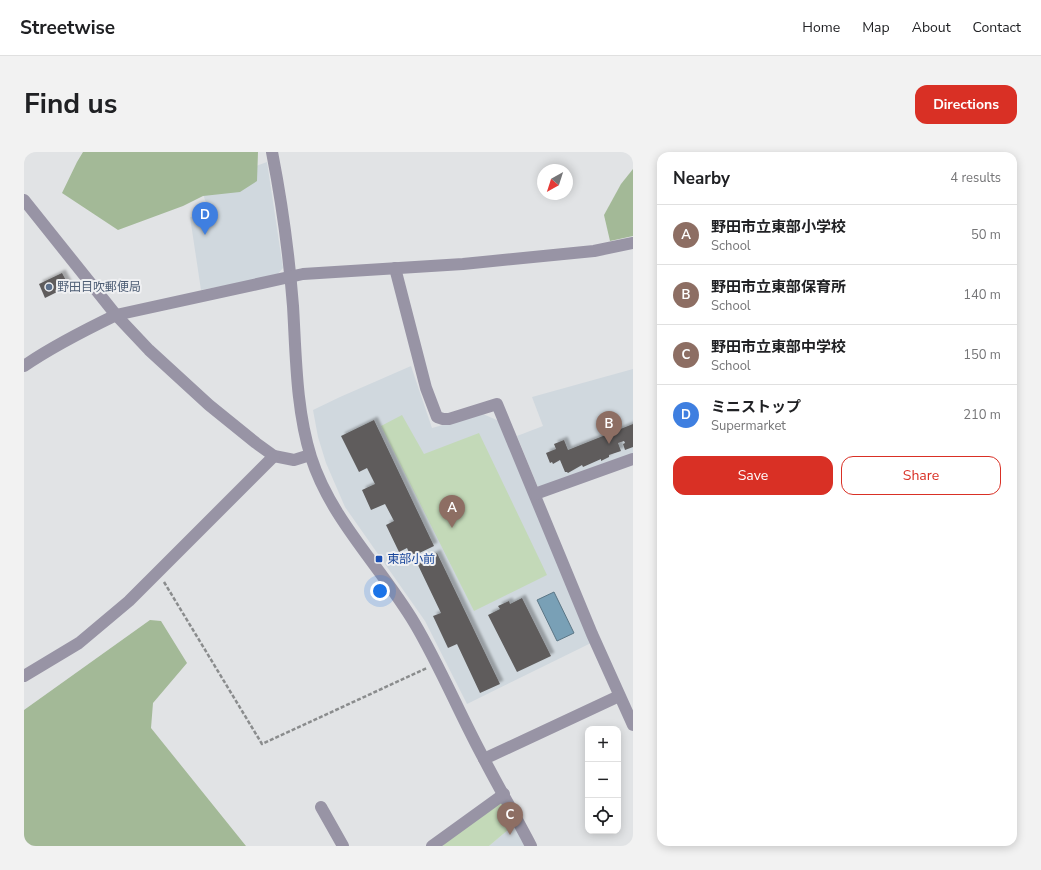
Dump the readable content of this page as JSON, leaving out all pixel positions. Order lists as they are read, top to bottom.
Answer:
{
  "places": {
    "other": ["野田目吹郵便局"],
    "transit": ["東部小前"]
  },
  "north": "bottom left",
  "page": {
    "header": "Streetwise",
    "nav": [
      "Home",
      "Map",
      "About",
      "Contact"
    ],
    "title": "Find us",
    "buttons": [
      "Directions",
      ["Save", "Share"]
    ],
    "heading": ["Nearby", "4 results"],
    "pins": [
      "D",
      "B",
      "A",
      "C"
    ],
    "list": [
      {
        "mark": "A",
        "name": "野田市立東部小学校",
        "note": "School",
        "value": "50 m"
      },
      {
        "mark": "B",
        "name": "野田市立東部保育所",
        "note": "School",
        "value": "140 m"
      },
      {
        "mark": "C",
        "name": "野田市立東部中学校",
        "note": "School",
        "value": "150 m"
      },
      {
        "mark": "D",
        "name": "ミニストップ",
        "note": "Supermarket",
        "value": "210 m"
      }
    ],
    "map_buttons": ["+", "−"]
  }
}
